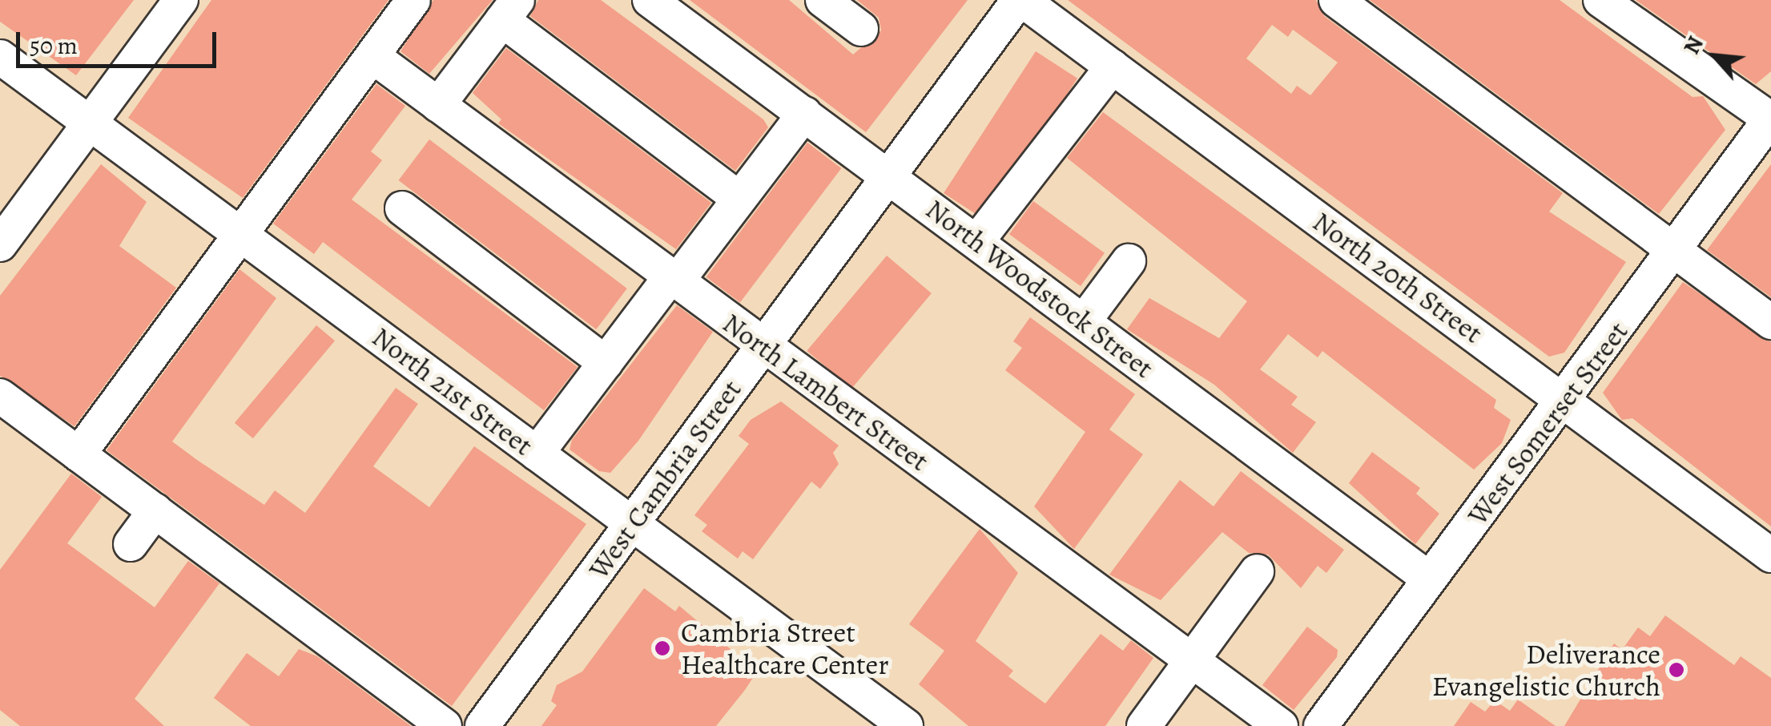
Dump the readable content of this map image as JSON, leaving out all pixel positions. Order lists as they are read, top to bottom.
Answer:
{
  "streets": {
    "street": [
      "North 20th Street",
      "North Woodstock Street",
      "North 21st Street",
      "North Lambert Street",
      "West Somerset Street",
      "West Cambria Street"
    ]
  },
  "crossings": [
    ["North 20th Street", "West Somerset Street"],
    ["North 20th Street", "West Cambria Street"],
    ["North Woodstock Street", "West Somerset Street"],
    ["North Woodstock Street", "West Cambria Street"],
    ["North 21st Street", "West Cambria Street"],
    ["North Lambert Street", "West Cambria Street"]
  ],
  "places": ["Cambria Street Healthcare Center", "Deliverance Evangelistic Church"],
  "scale_bar": "50 m",
  "north": "top left"
}
